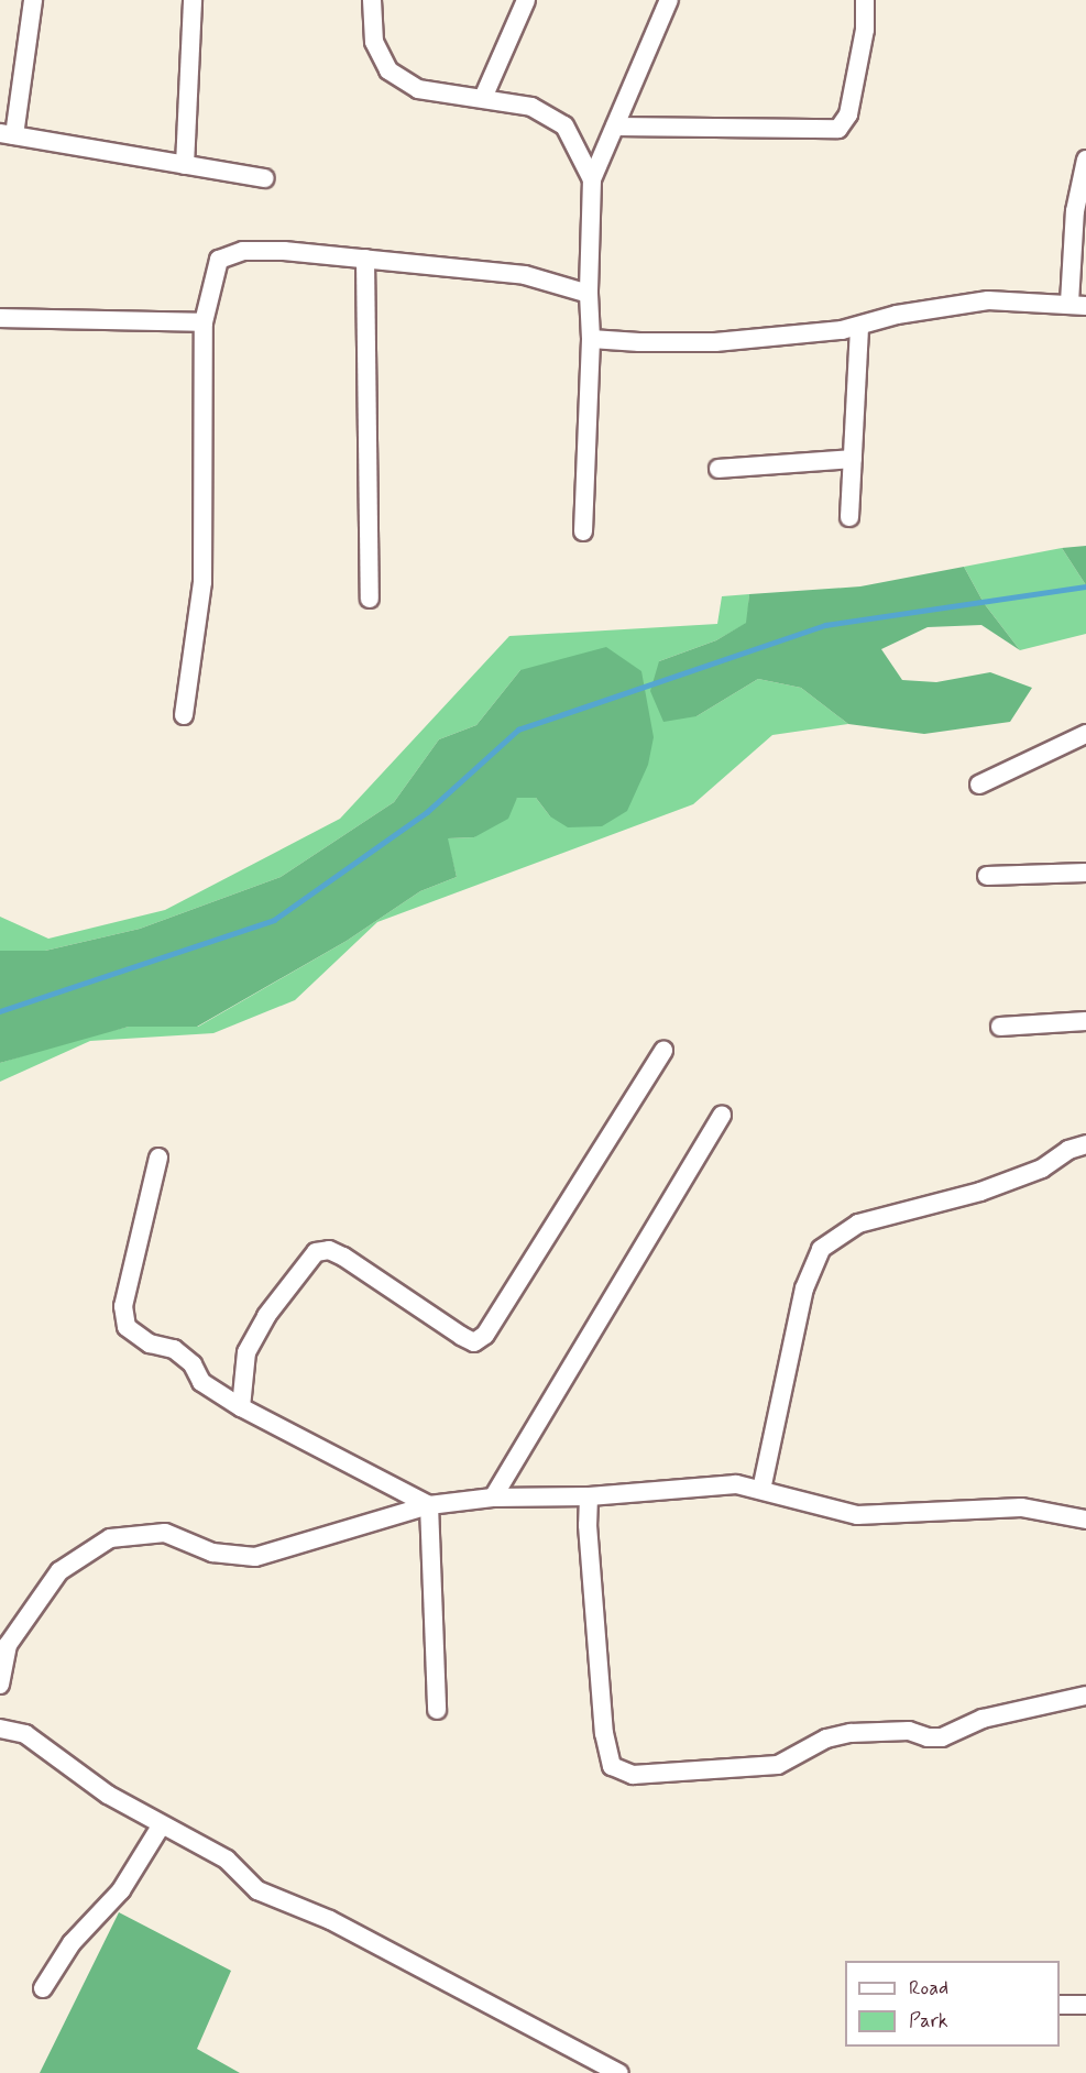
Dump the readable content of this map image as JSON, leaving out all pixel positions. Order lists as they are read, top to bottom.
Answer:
{
  "legend": ["Road", "Park"]
}
